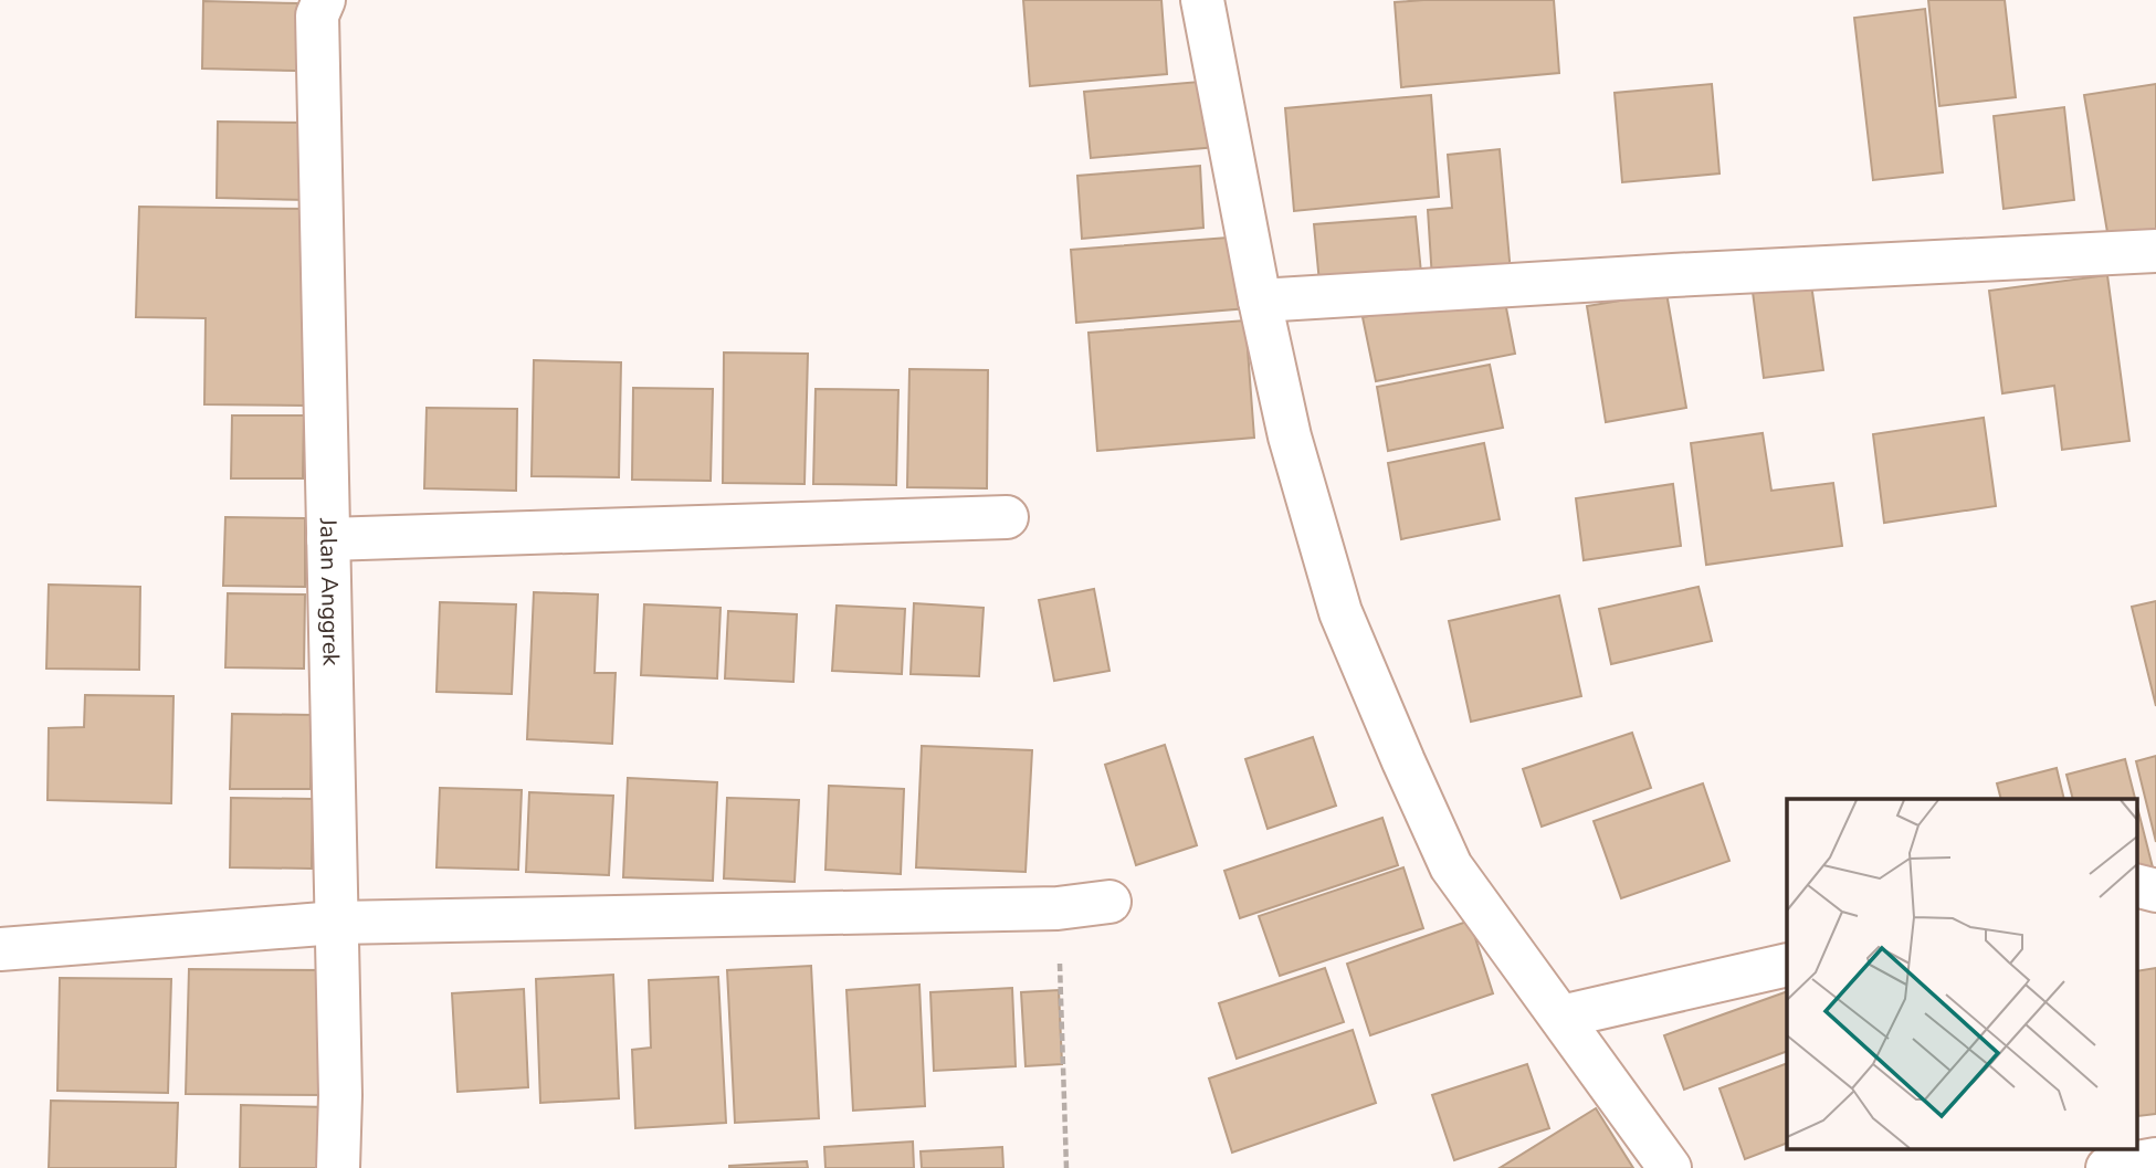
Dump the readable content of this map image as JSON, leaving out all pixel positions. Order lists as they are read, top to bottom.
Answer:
{
  "streets": {
    "street": ["Jalan Anggrek"]
  }
}
